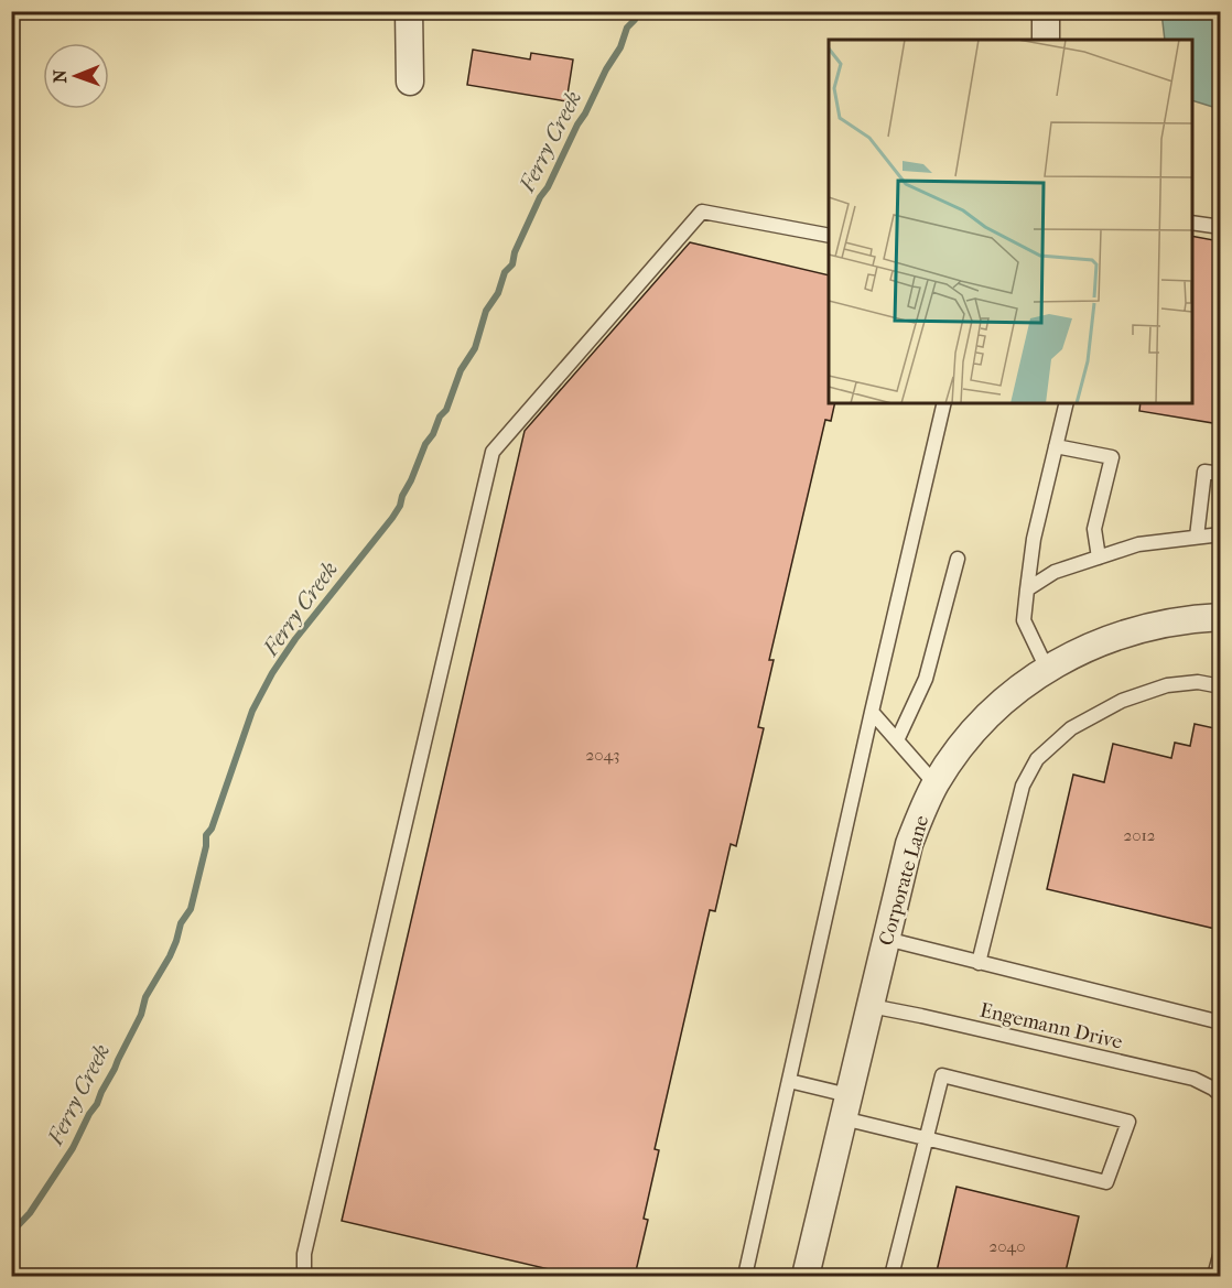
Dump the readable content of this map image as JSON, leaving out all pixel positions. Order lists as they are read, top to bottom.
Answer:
{
  "streets": {
    "street": ["Corporate Lane"],
    "lane": ["Engemann Drive"]
  },
  "crossings": [
    ["Corporate Lane", "Engemann Drive"]
  ],
  "water": ["Ferry Creek"],
  "house_numbers": ["2043", "2012", "2040"],
  "north": "left"
}
